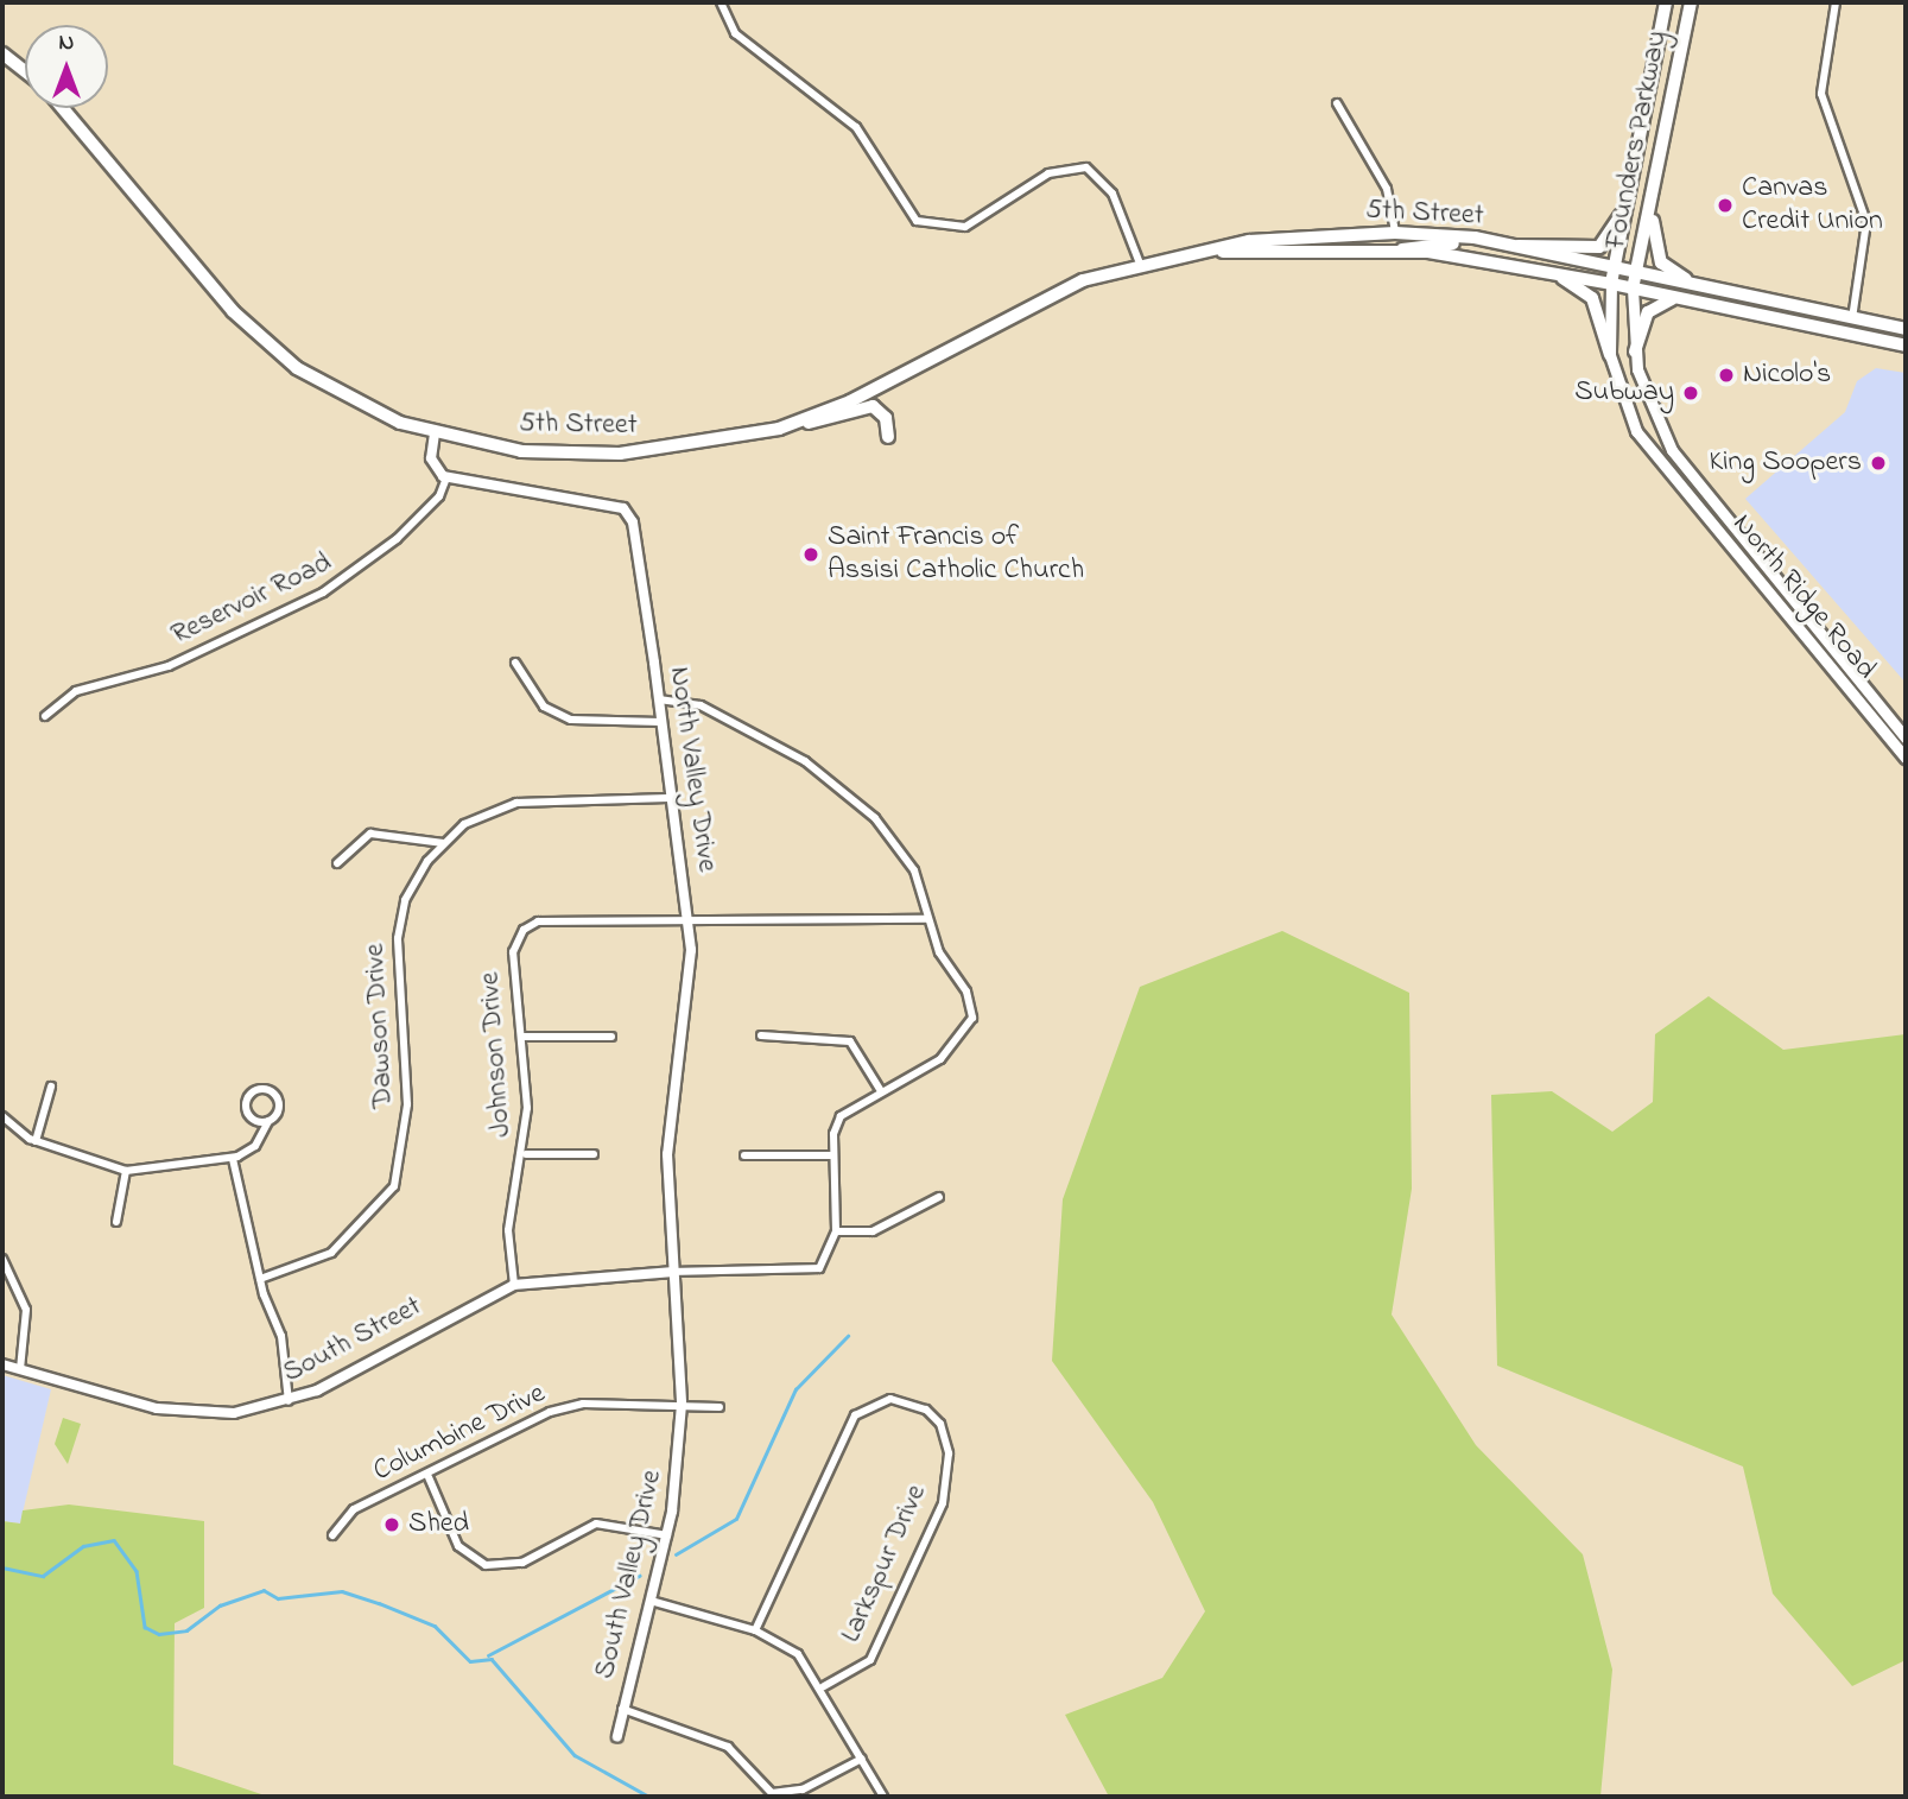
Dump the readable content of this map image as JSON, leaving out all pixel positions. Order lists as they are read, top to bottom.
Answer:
{
  "streets": {
    "main road": ["Founders Parkway", "5th Street", "North Ridge Road"],
    "street": [
      "Reservoir Road",
      "North Valley Drive",
      "Dawson Drive",
      "Johnson Drive",
      "South Street",
      "Columbine Drive",
      "Larkspur Drive",
      "South Valley Drive"
    ]
  },
  "crossings": [
    ["Founders Parkway", "5th Street"],
    ["Founders Parkway", "North Ridge Road"],
    ["5th Street", "North Ridge Road"],
    ["Reservoir Road", "North Valley Drive"],
    ["North Valley Drive", "Dawson Drive"],
    ["North Valley Drive", "Johnson Drive"],
    ["North Valley Drive", "South Street"],
    ["North Valley Drive", "South Valley Drive"],
    ["Johnson Drive", "South Street"],
    ["South Street", "South Valley Drive"],
    ["Columbine Drive", "South Valley Drive"]
  ],
  "places": [
    "Canvas Credit Union",
    "Nicolo's",
    "Subway",
    "King Soopers",
    "Saint Francis of Assisi Catholic Church",
    "Shed"
  ],
  "north": "top"
}
